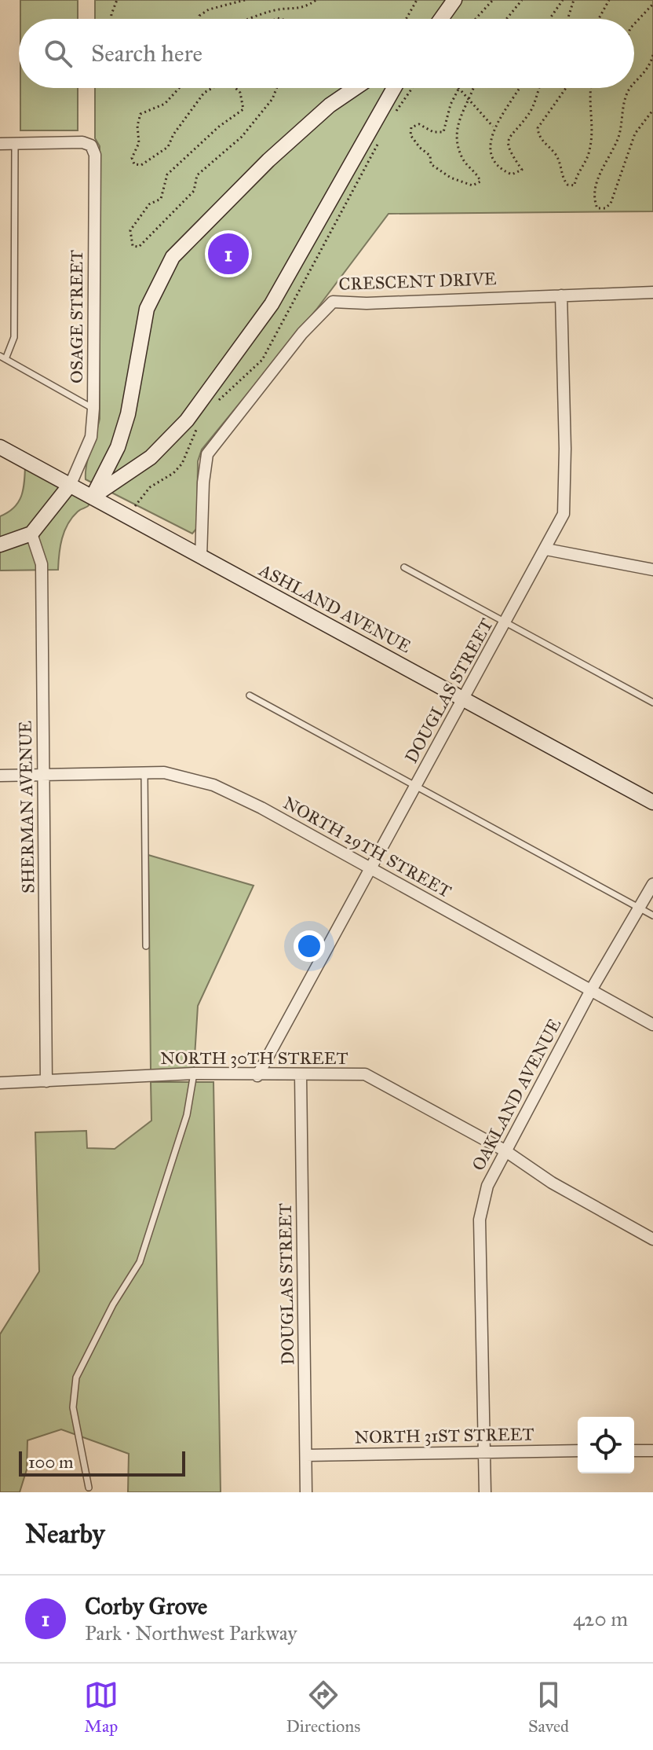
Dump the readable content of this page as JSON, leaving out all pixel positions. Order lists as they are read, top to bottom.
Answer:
{
  "streets": {
    "street": [
      "CRESCENT DRIVE",
      "OSAGE STREET",
      "ASHLAND AVENUE",
      "DOUGLAS STREET",
      "SHERMAN AVENUE",
      "NORTH 29TH STREET",
      "NORTH 30TH STREET",
      "OAKLAND AVENUE",
      "NORTH 31ST STREET"
    ]
  },
  "crossings": [
    ["CRESCENT DRIVE", "ASHLAND AVENUE"],
    ["CRESCENT DRIVE", "DOUGLAS STREET"],
    ["OSAGE STREET", "ASHLAND AVENUE"],
    ["ASHLAND AVENUE", "DOUGLAS STREET"],
    ["DOUGLAS STREET", "NORTH 29TH STREET"],
    ["DOUGLAS STREET", "NORTH 30TH STREET"],
    ["DOUGLAS STREET", "NORTH 31ST STREET"],
    ["SHERMAN AVENUE", "NORTH 29TH STREET"],
    ["SHERMAN AVENUE", "NORTH 30TH STREET"],
    ["NORTH 29TH STREET", "OAKLAND AVENUE"],
    ["NORTH 30TH STREET", "OAKLAND AVENUE"],
    ["OAKLAND AVENUE", "NORTH 31ST STREET"]
  ],
  "scale_bar": "100 m",
  "page": {
    "search": "Search here",
    "pins": "1",
    "scale": "100 m",
    "heading": "Nearby",
    "list": [
      {
        "mark": "1",
        "name": "Corby Grove",
        "note": "Park · Northwest Parkway",
        "value": "420 m"
      }
    ],
    "nav": ["Map", "Directions", "Saved"]
  }
}
